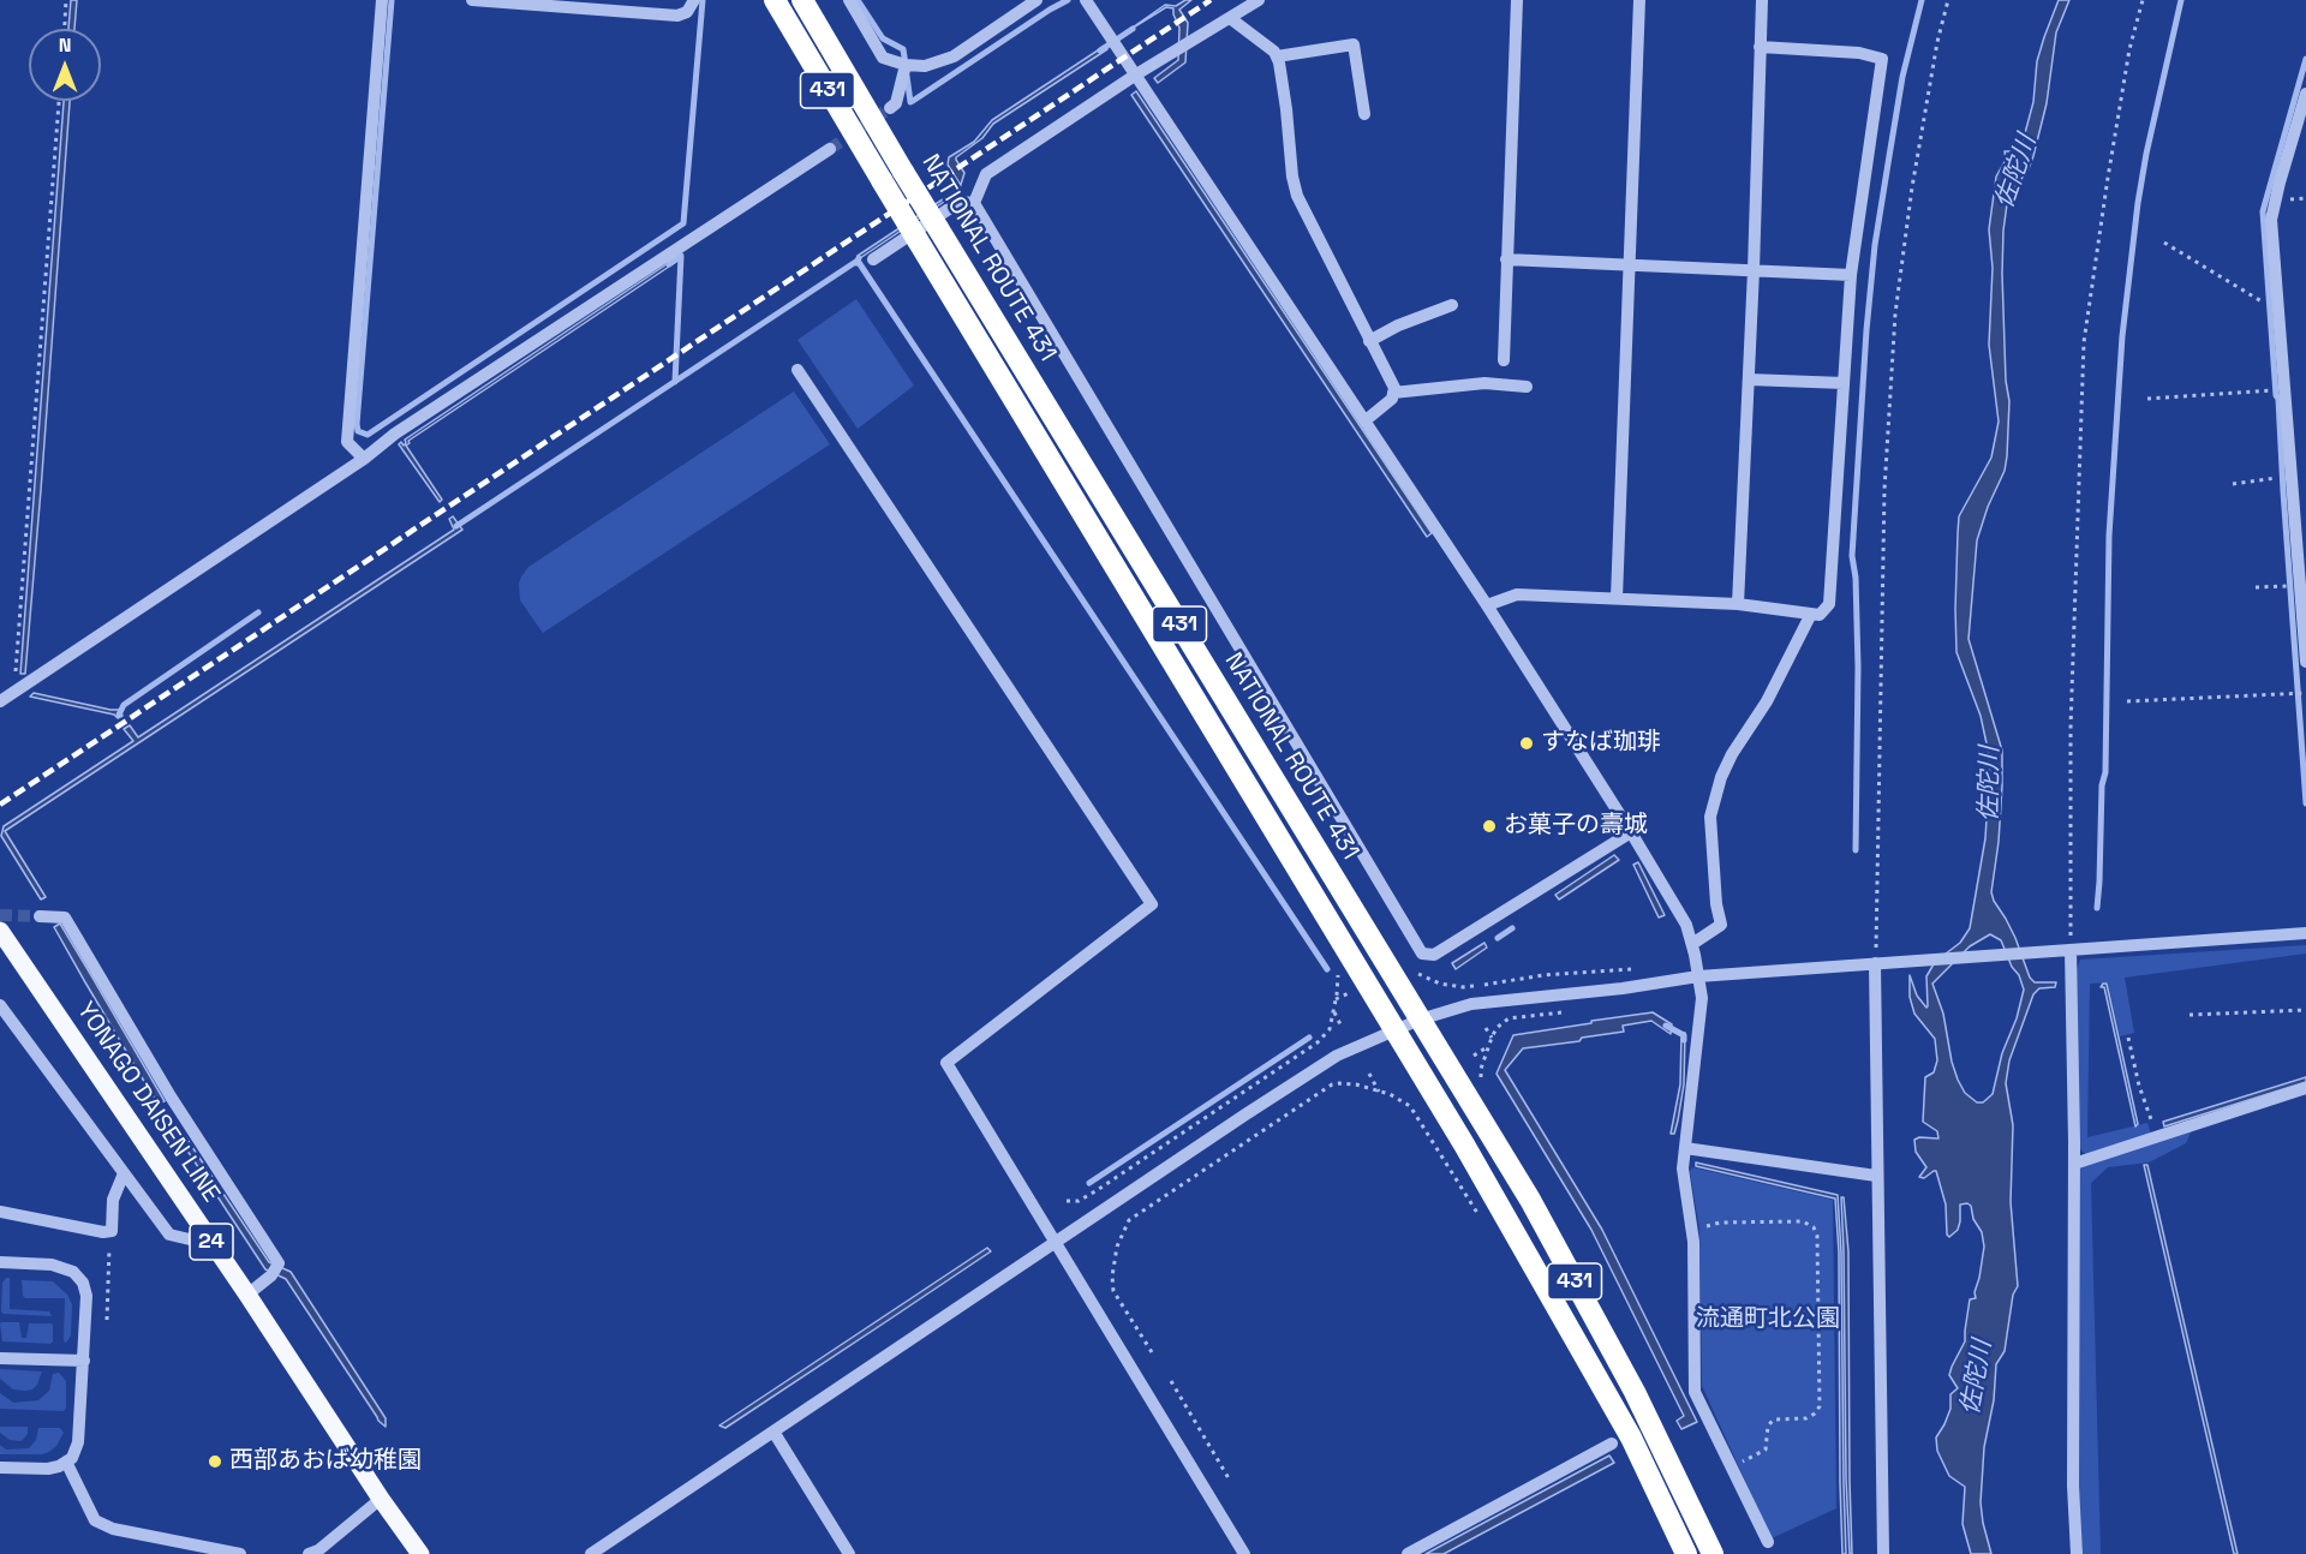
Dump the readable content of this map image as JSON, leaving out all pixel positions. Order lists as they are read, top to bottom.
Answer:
{
  "streets": {
    "highway": ["431", "NATIONAL ROUTE 431"],
    "main road": ["YONAGO DAISEN LINE", "24"]
  },
  "water": ["佐陀川"],
  "parks": ["流通町北公園"],
  "places": ["すなば珈琲", "お菓子の壽城", "西部あおば幼稚園"],
  "north": "top"
}
